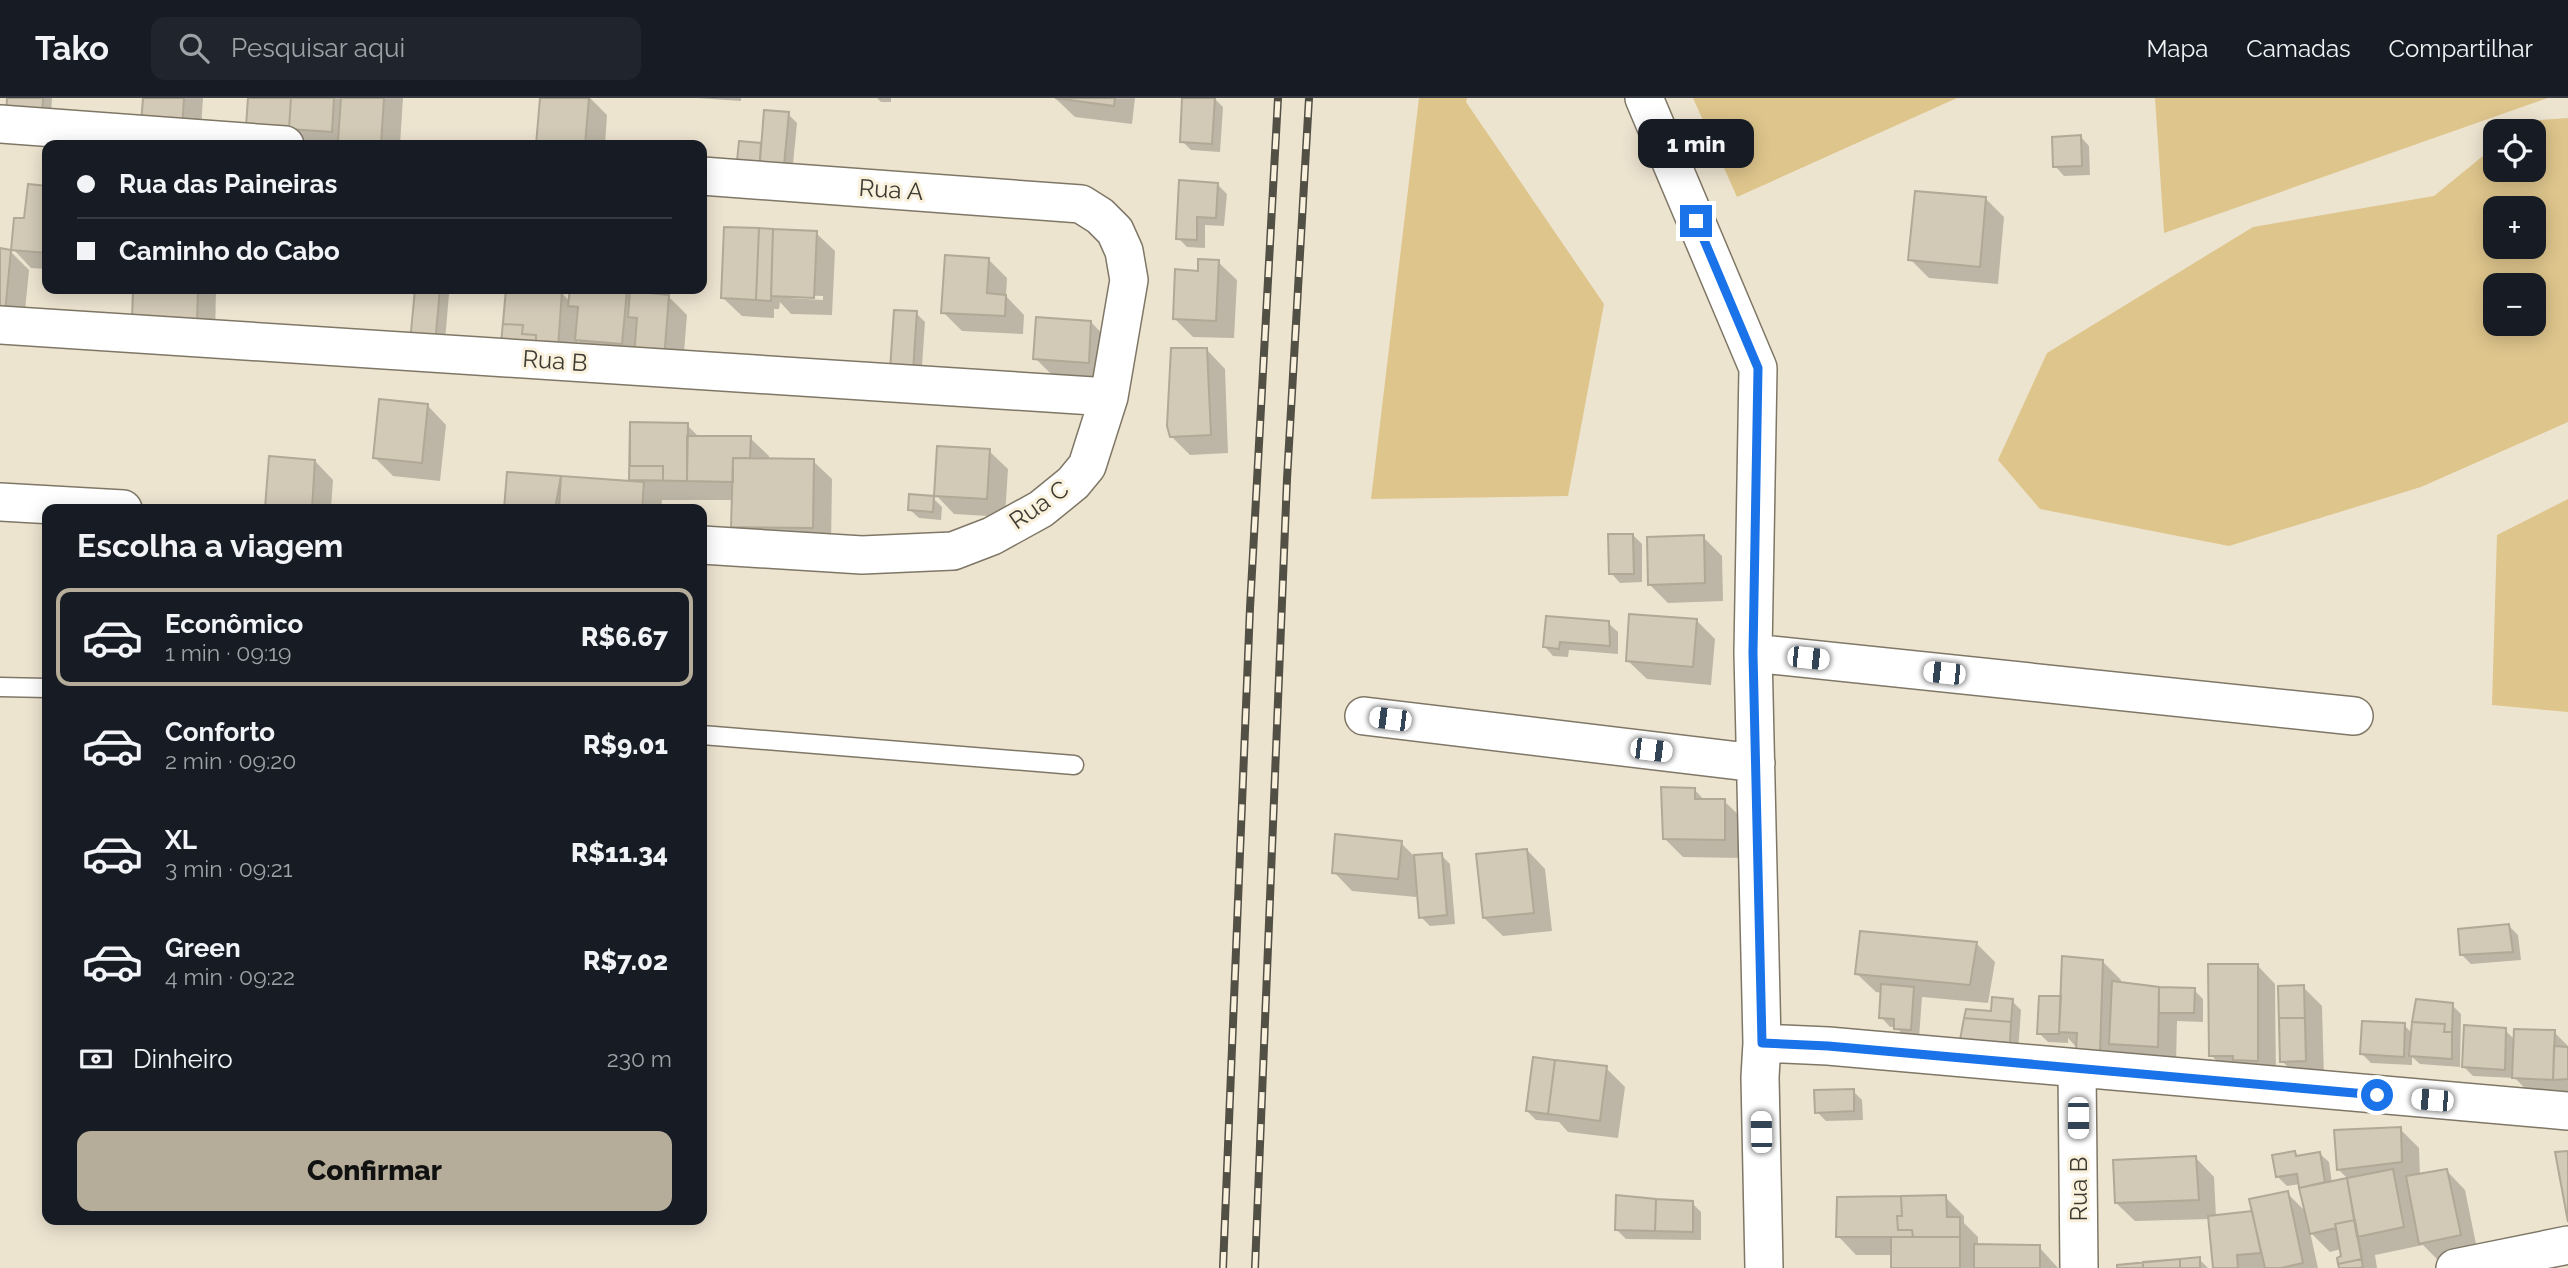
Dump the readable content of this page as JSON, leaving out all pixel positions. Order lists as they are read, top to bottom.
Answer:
{
  "streets": {
    "street": ["Rua A", "Rua B", "Rua C"]
  },
  "crossings": [
    ["Rua A", "Rua C"],
    ["Rua B", "Rua C"]
  ],
  "page": {
    "header": "Tako",
    "search": "Pesquisar aqui",
    "nav": ["Mapa", "Camadas", "Compartilhar"],
    "map_buttons": ["+", "−"],
    "bubble": "1 min",
    "banner": ["Rua das Paineiras", "Caminho do Cabo"],
    "heading": "Escolha a viagem",
    "list": [
      {
        "name": "Econômico",
        "note": "1 min · 09:19",
        "value": "R$6.67"
      },
      {
        "name": "Conforto",
        "note": "2 min · 09:20",
        "value": "R$9.01"
      },
      {
        "name": "XL",
        "note": "3 min · 09:21",
        "value": "R$11.34"
      },
      {
        "name": "Green",
        "note": "4 min · 09:22",
        "value": "R$7.02"
      }
    ],
    "pay": ["Dinheiro", "230 m"],
    "buttons": "Confirmar"
  }
}
